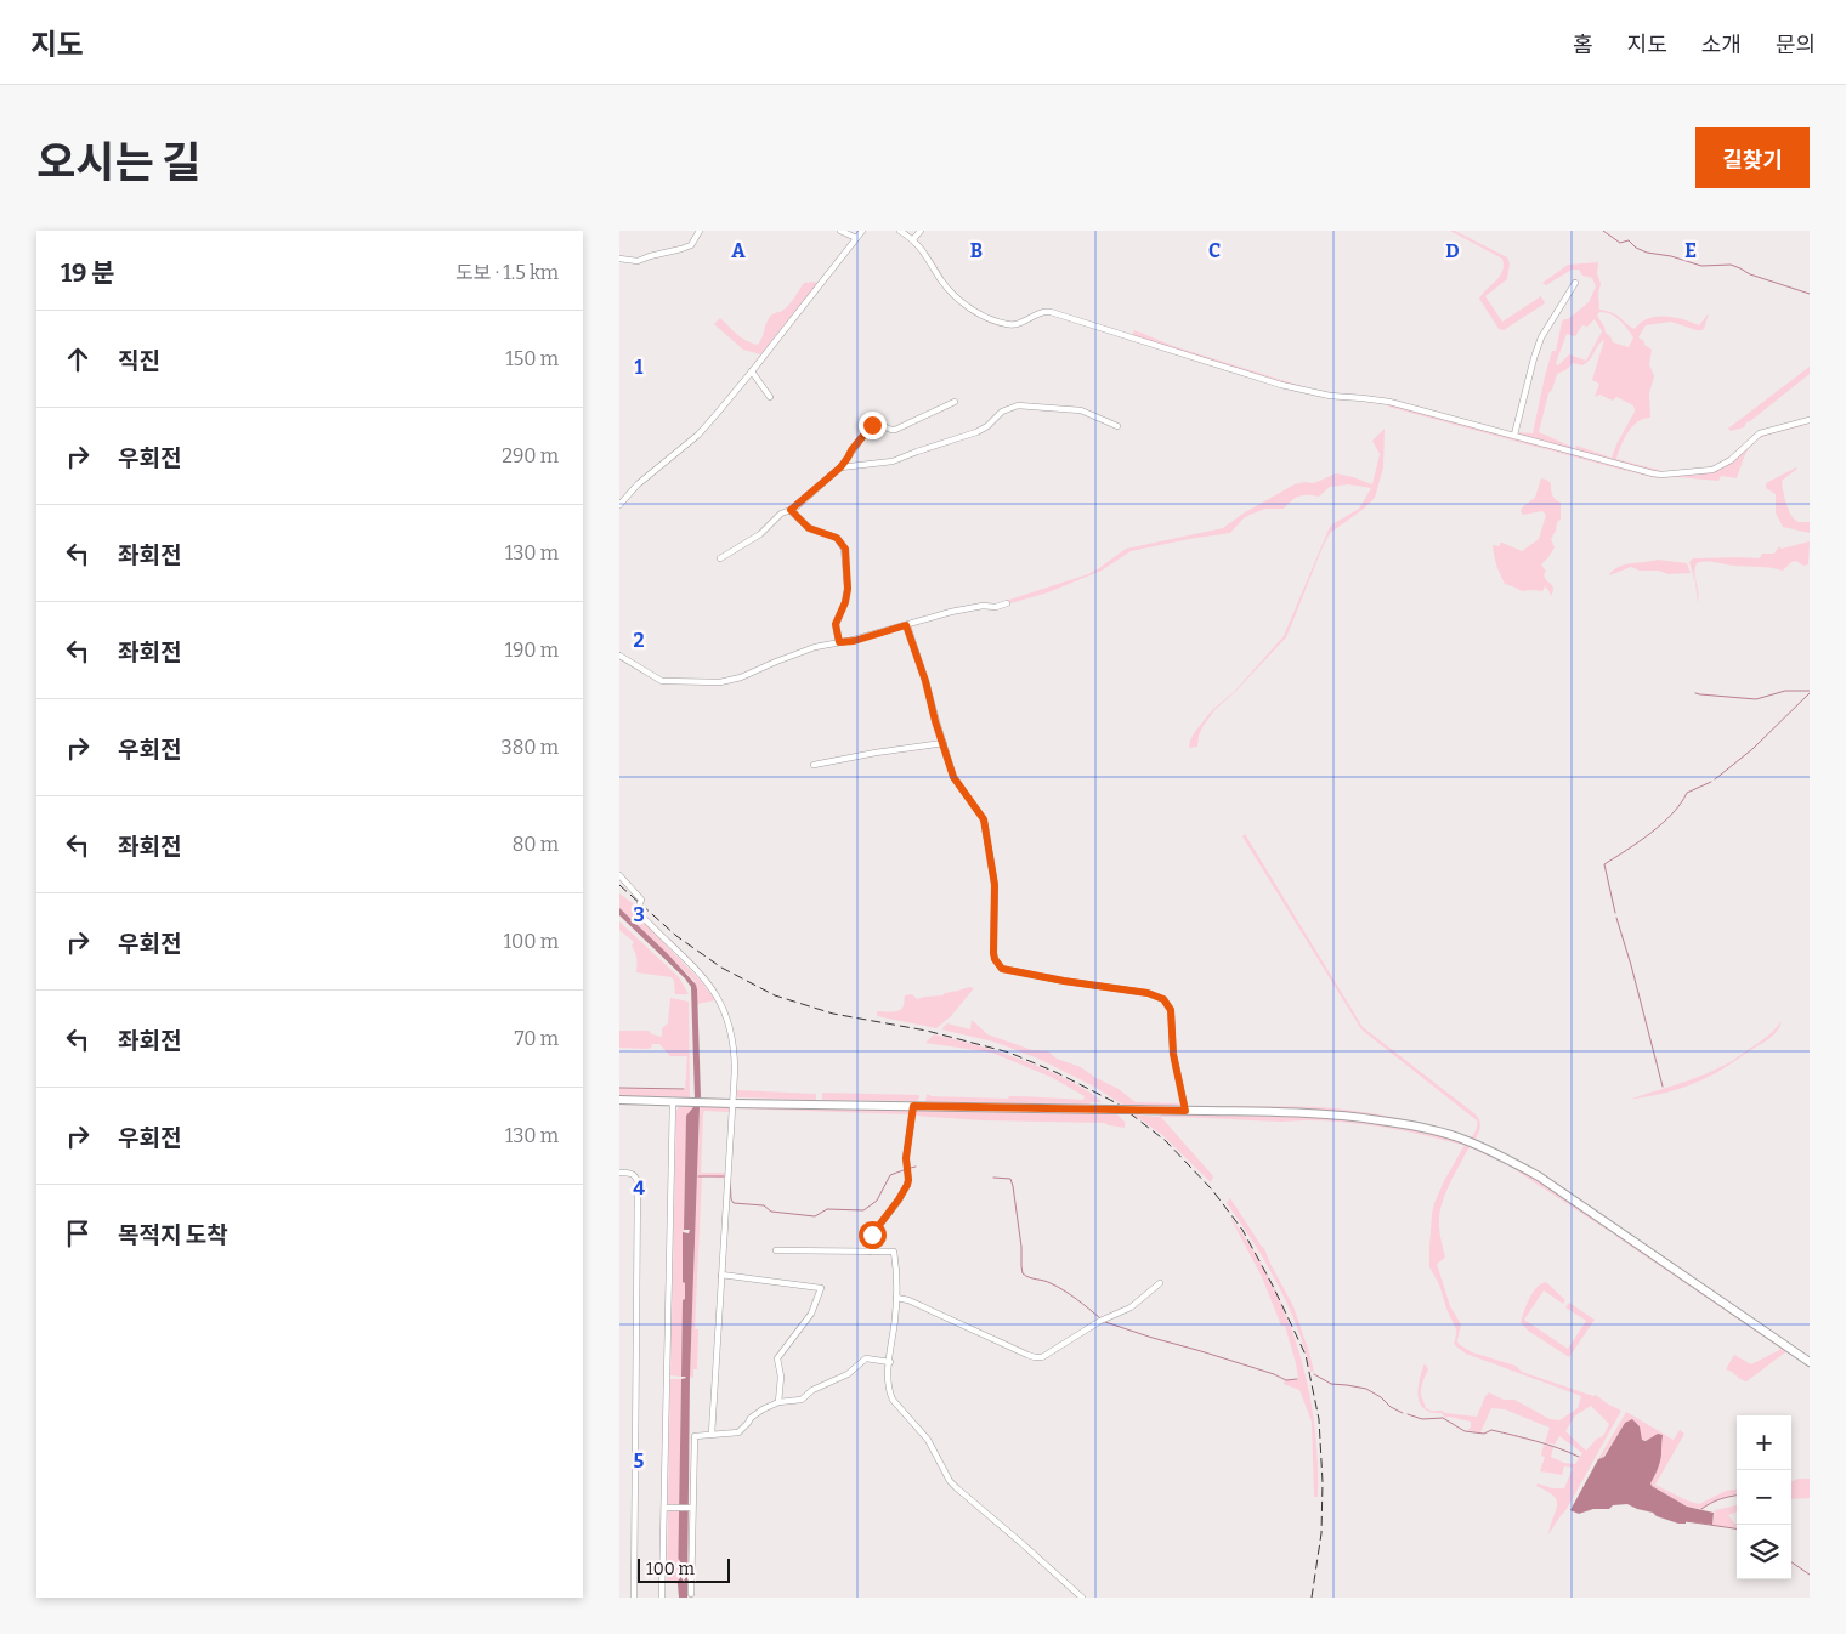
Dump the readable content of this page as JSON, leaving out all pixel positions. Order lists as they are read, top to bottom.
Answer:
{
  "scale_bar": "100 m",
  "page": {
    "header": "지도",
    "nav": [
      "홈",
      "지도",
      "소개",
      "문의"
    ],
    "title": "오시는 길",
    "buttons": "길찾기",
    "heading": ["19 분", "도보 · 1.5 km"],
    "list": [
      ["직진", "150 m"],
      ["우회전", "290 m"],
      ["좌회전", "130 m"],
      ["좌회전", "190 m"],
      ["우회전", "380 m"],
      ["좌회전", "80 m"],
      ["우회전", "100 m"],
      ["좌회전", "70 m"],
      ["우회전", "130 m"],
      "목적지 도착"
    ],
    "map_buttons": ["+", "−"],
    "scale": "100 m"
  },
  "grid": {
    "columns": [
      "A",
      "B",
      "C",
      "D",
      "E"
    ],
    "rows": [
      "1",
      "2",
      "3",
      "4",
      "5"
    ]
  }
}
